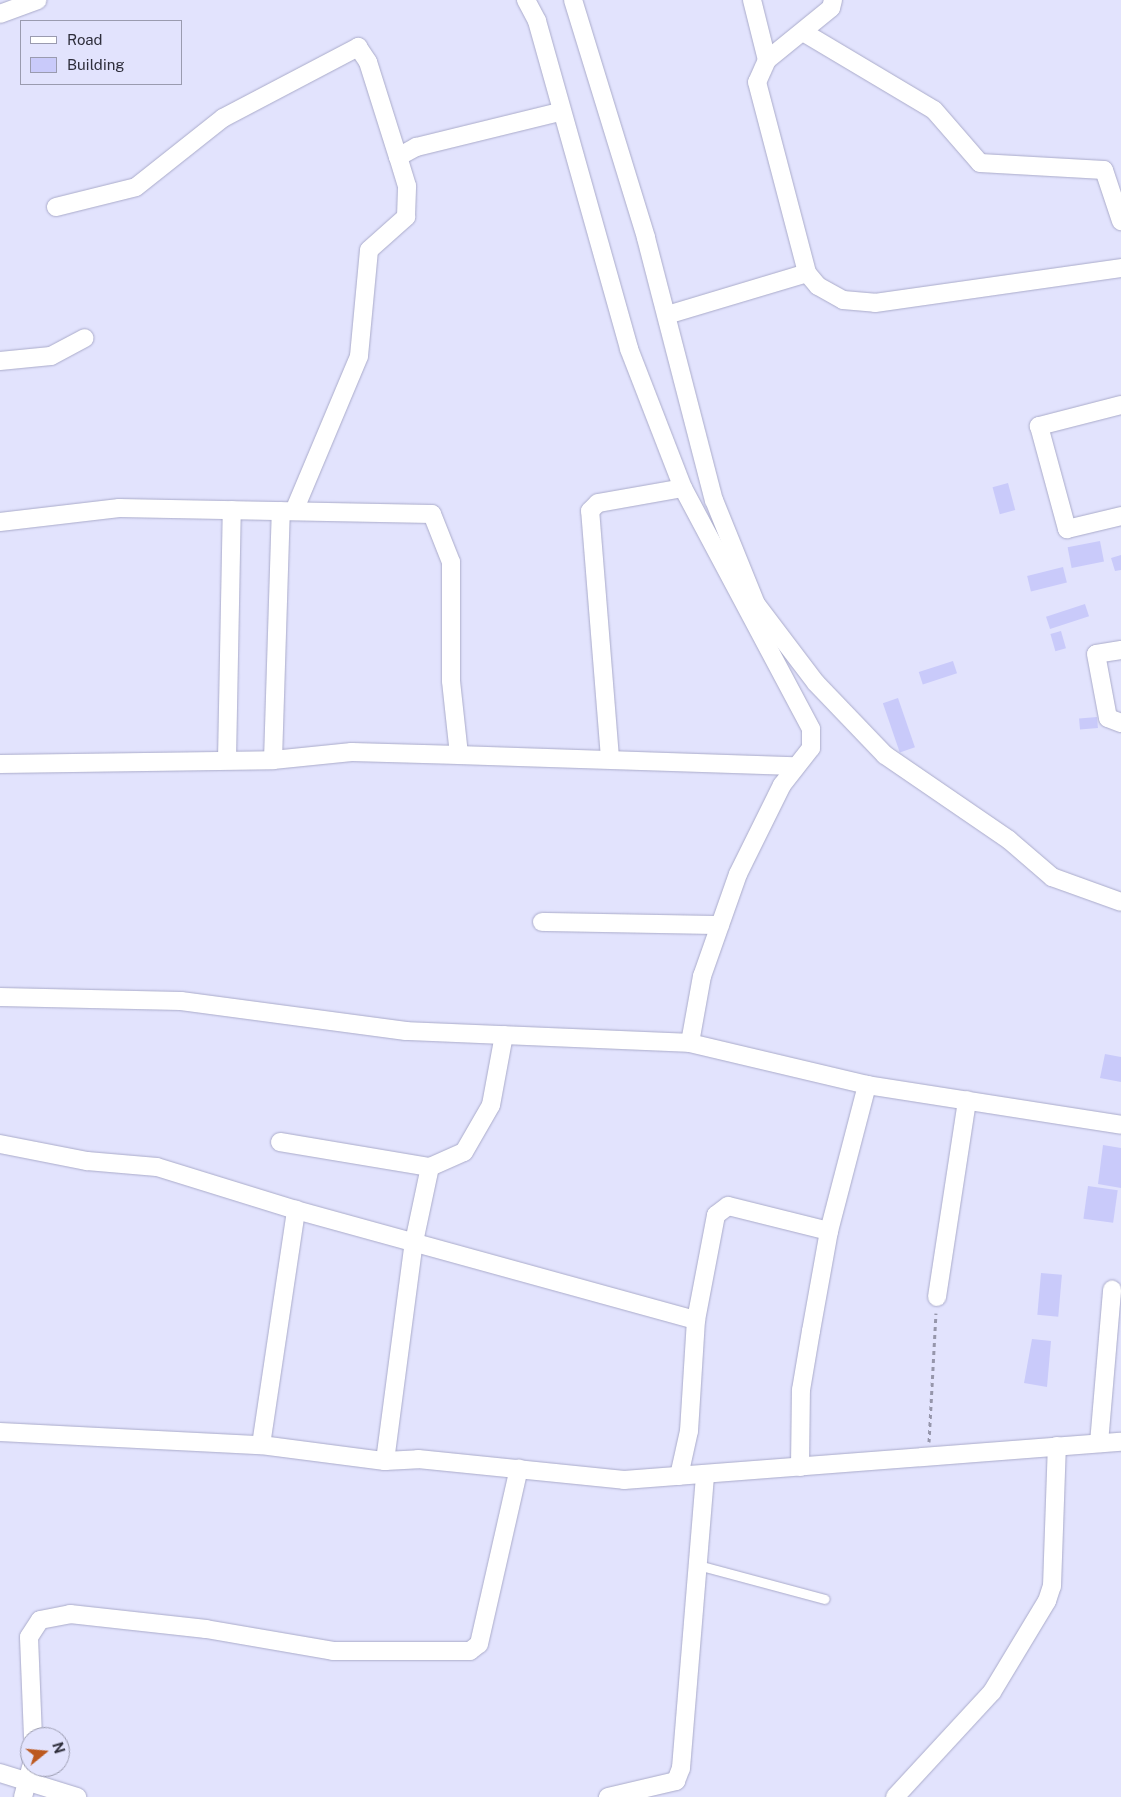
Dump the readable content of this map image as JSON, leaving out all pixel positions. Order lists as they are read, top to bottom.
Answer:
{
  "legend": ["Road", "Building"],
  "north": "right"
}
